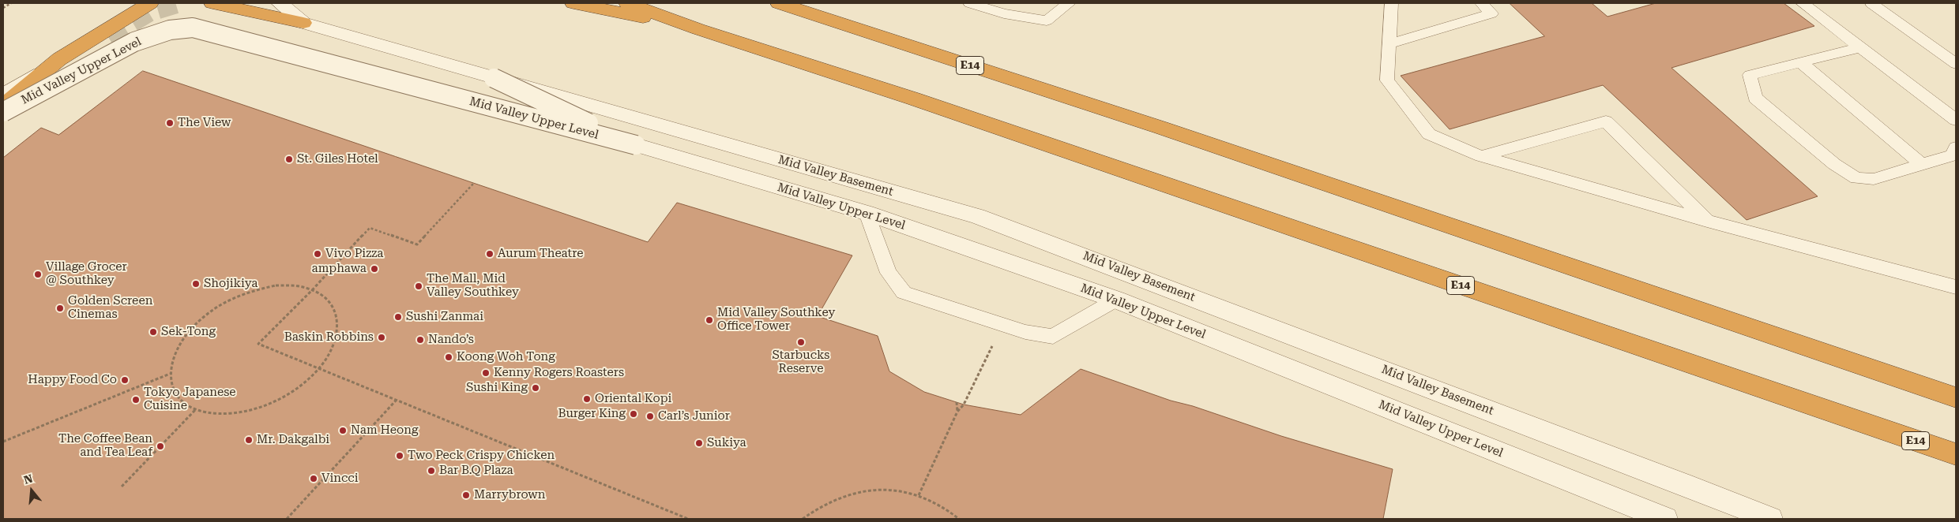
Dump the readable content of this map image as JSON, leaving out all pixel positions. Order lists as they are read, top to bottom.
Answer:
{
  "streets": {
    "highway": ["E14"],
    "street": ["Mid Valley Upper Level", "Mid Valley Basement"]
  },
  "places": [
    "The View",
    "St. Giles Hotel",
    "Vivo Pizza",
    "Aurum Theatre",
    "amphawa",
    "Village Grocer @ Southkey",
    "Shojikiya",
    "The Mall, Mid Valley Southkey",
    "Golden Screen Cinemas",
    "Sushi Zanmai",
    "Mid Valley Southkey Office Tower",
    "Sek-Tong",
    "Baskin Robbins",
    "Nando’s",
    "Starbucks Reserve",
    "Koong Woh Tong",
    "Kenny Rogers Roasters",
    "Happy Food Co",
    "Sushi King",
    "Oriental Kopi",
    "Tokyo Japanese Cuisine",
    "Burger King",
    "Carl’s Junior",
    "Nam Heong",
    "Mr. Dakgalbi",
    "Sukiya",
    "The Coffee Bean and Tea Leaf",
    "Two Peck Crispy Chicken",
    "Bar B.Q Plaza",
    "Vincci",
    "Marrybrown"
  ],
  "north": "top"
}
